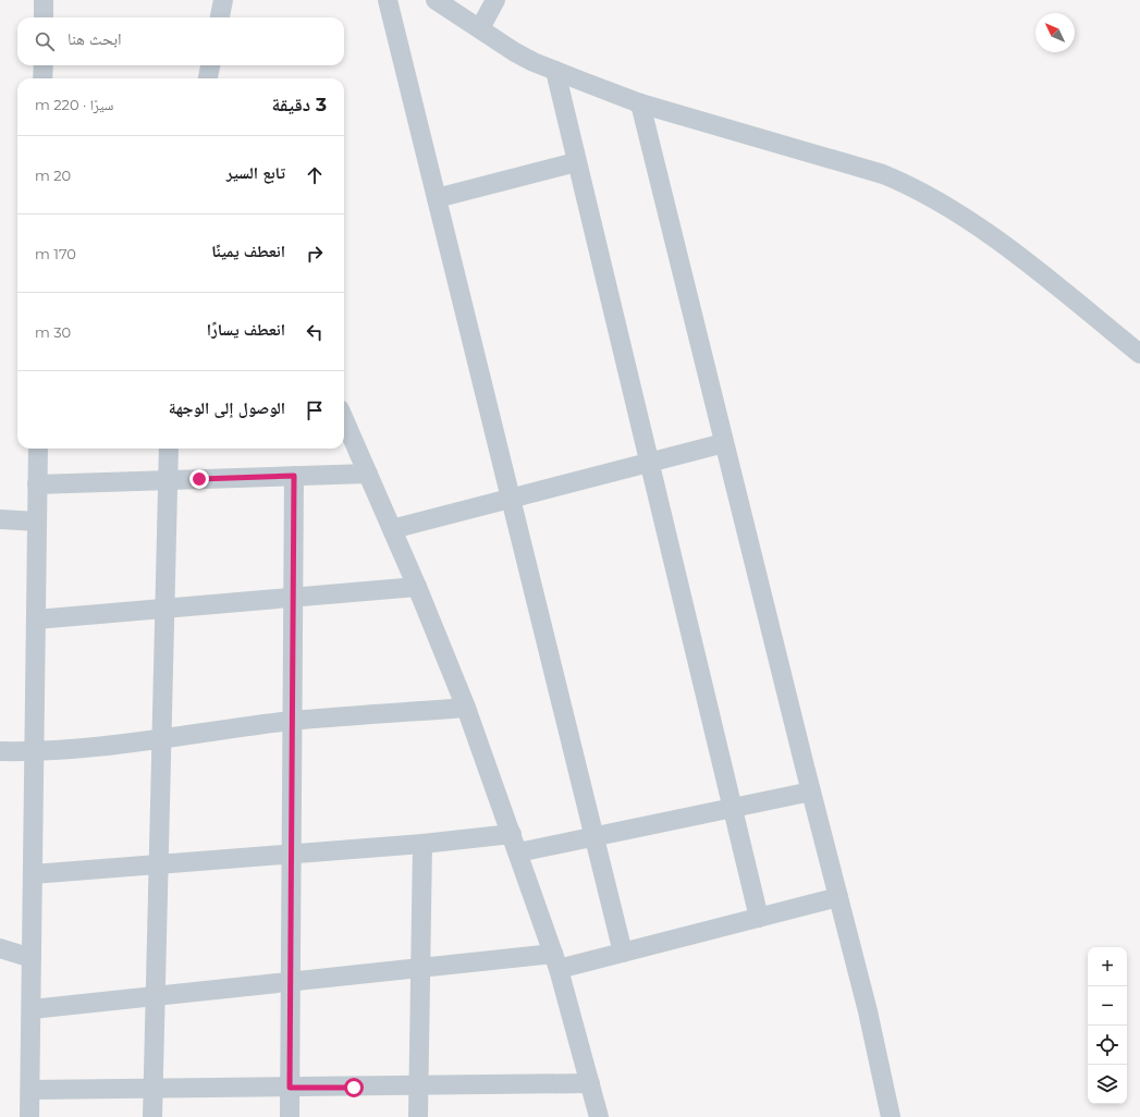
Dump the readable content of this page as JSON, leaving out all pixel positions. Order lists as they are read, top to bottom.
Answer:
{
  "north": "top left",
  "page": {
    "search": "ابحث هنا",
    "heading": ["3 دقيقة", "سيرًا · 220 m"],
    "list": [
      ["تابع السير", "20 m"],
      ["انعطف يمينًا", "170 m"],
      ["انعطف يسارًا", "30 m"],
      "الوصول إلى الوجهة"
    ],
    "map_buttons": ["+", "−"]
  }
}
